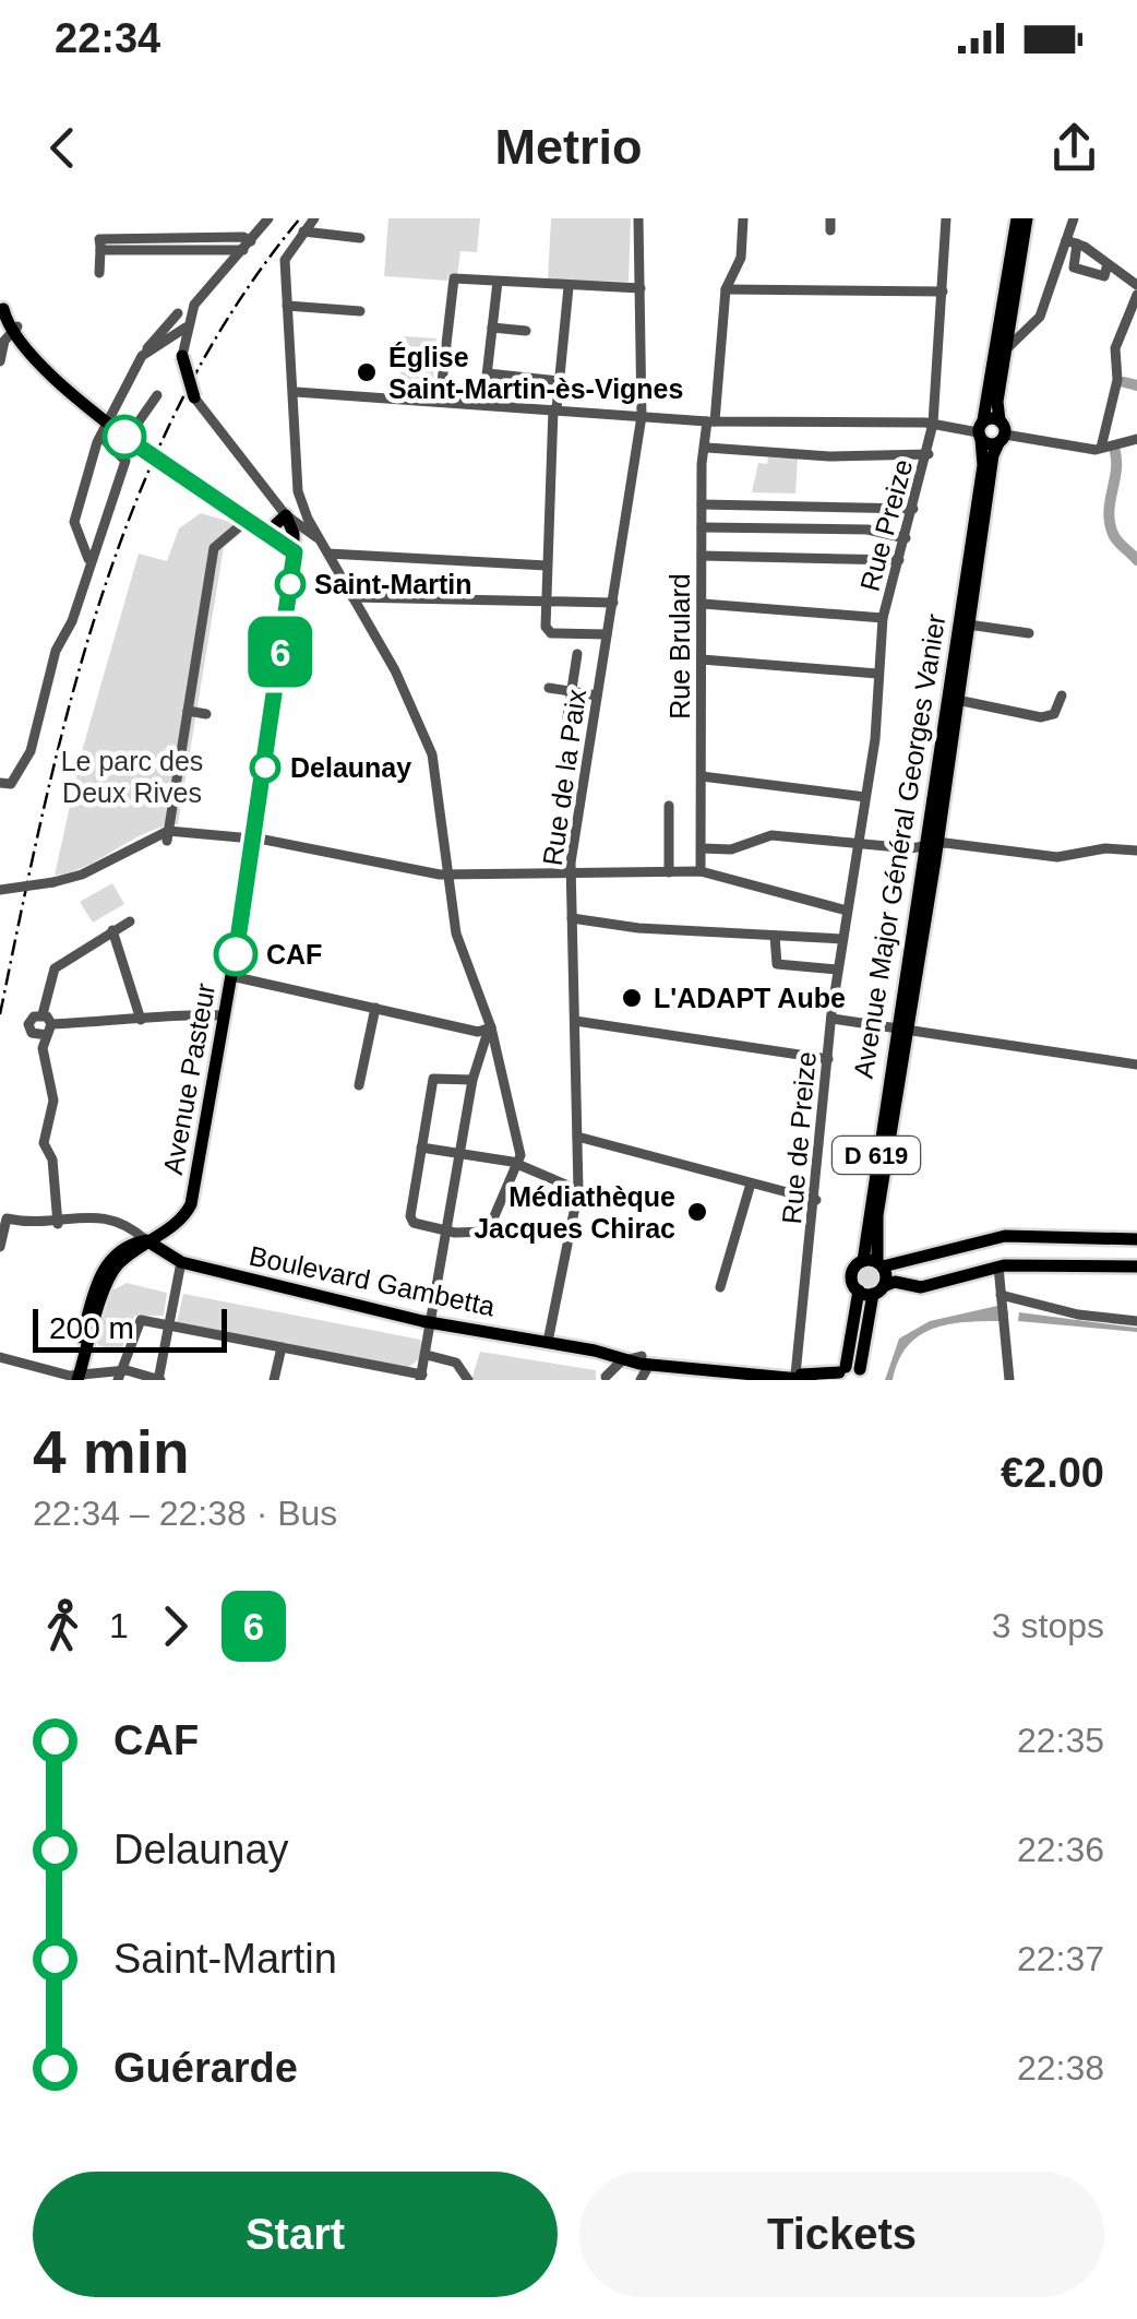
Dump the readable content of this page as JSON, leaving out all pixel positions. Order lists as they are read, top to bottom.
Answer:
{
  "streets": {
    "main road": [
      "Avenue Major Général Georges Vanier",
      "Avenue Pasteur",
      "D 619",
      "Boulevard Gambetta"
    ],
    "street": [
      "Rue Preize",
      "Rue Brulard",
      "Rue de la Paix",
      "Rue de Preize"
    ]
  },
  "crossings": [
    ["Rue Preize", "Rue de Preize"],
    ["Rue de la Paix", "Boulevard Gambetta"],
    ["Avenue Major Général Georges Vanier", "D 619"],
    ["Avenue Pasteur", "Boulevard Gambetta"],
    ["Rue de Preize", "Boulevard Gambetta"]
  ],
  "parks": ["Le parc des Deux Rives"],
  "places": [
    "Église Saint-Martin-ès-Vignes",
    "Saint-Martin",
    "Delaunay",
    "CAF",
    "L'ADAPT Aube",
    "Médiathèque Jacques Chirac"
  ],
  "lines": ["bus line 6"],
  "scale_bar": "200 m",
  "page": {
    "status": "22:34",
    "header": "Metrio",
    "on_map": "6",
    "scale": "200 m",
    "heading": ["4 min", "22:34 – 22:38 · Bus", "€2.00"],
    "legs": ["1", "6", "3 stops"],
    "list": [
      {
        "name": "CAF",
        "value": "22:35"
      },
      {
        "name": "Delaunay",
        "value": "22:36"
      },
      {
        "name": "Saint-Martin",
        "value": "22:37"
      },
      {
        "name": "Guérarde",
        "value": "22:38"
      }
    ],
    "buttons": ["Start", "Tickets"]
  }
}
